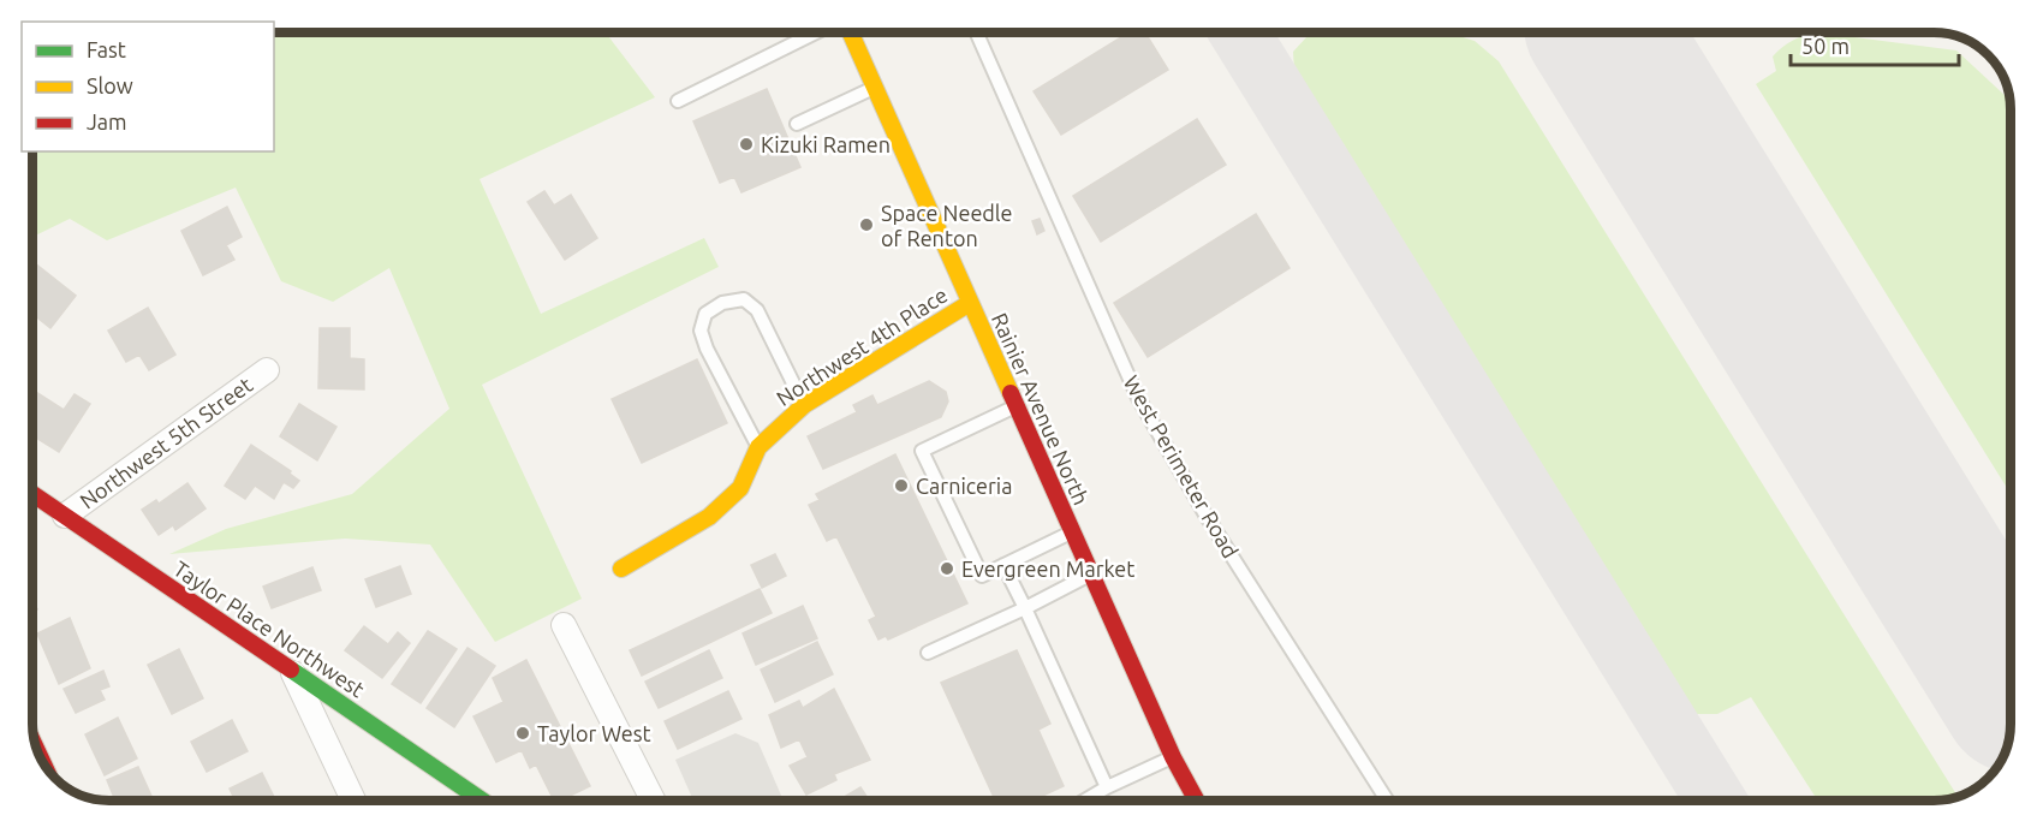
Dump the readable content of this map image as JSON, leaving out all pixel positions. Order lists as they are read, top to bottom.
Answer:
{
  "streets": {
    "street": [
      "Northwest 4th Place",
      "Rainier Avenue North",
      "Northwest 5th Street",
      "Taylor Place Northwest"
    ],
    "lane": ["West Perimeter Road"]
  },
  "crossings": [
    ["Northwest 4th Place", "Rainier Avenue North"],
    ["Northwest 5th Street", "Taylor Place Northwest"]
  ],
  "places": [
    "Kizuki Ramen",
    "Space Needle of Renton",
    "Carniceria",
    "Evergreen Market",
    "Taylor West"
  ],
  "legend": ["Fast", "Slow", "Jam"],
  "scale_bar": "50 m"
}
